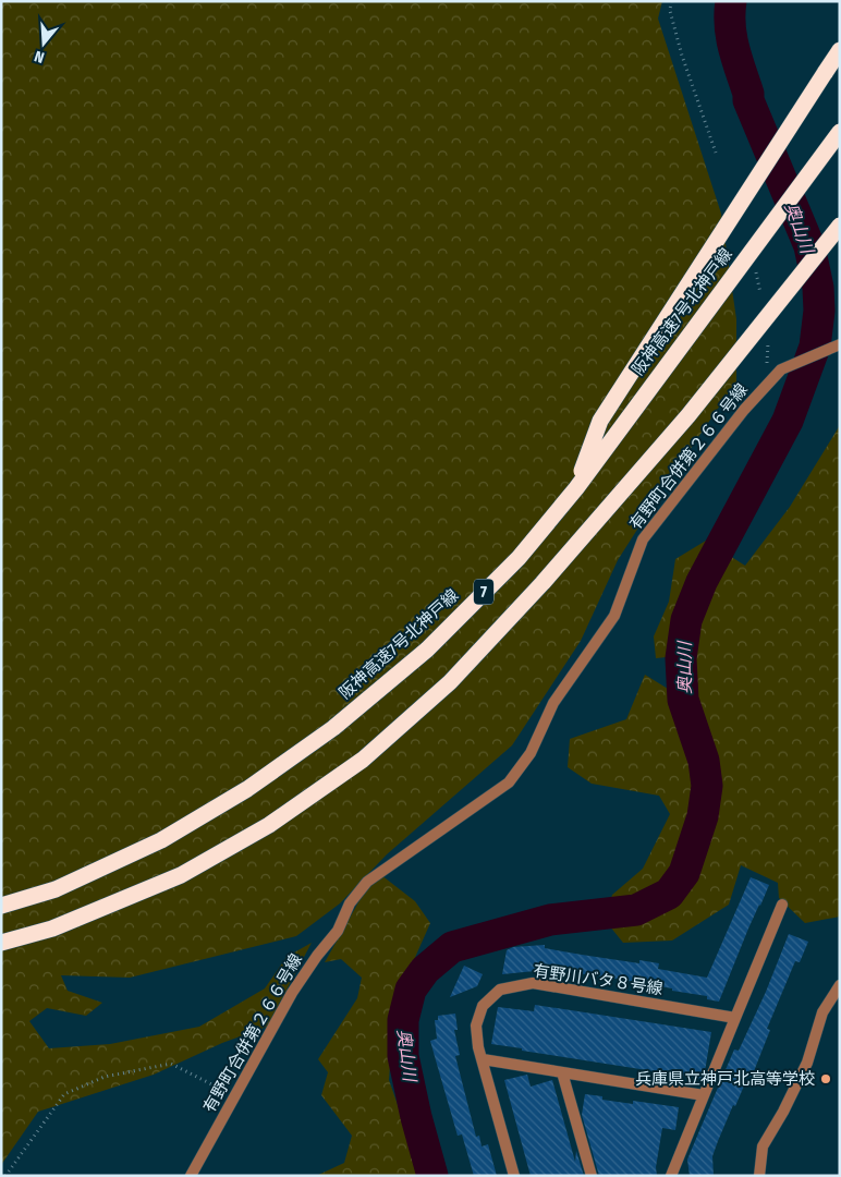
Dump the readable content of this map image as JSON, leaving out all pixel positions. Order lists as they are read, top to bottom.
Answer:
{
  "streets": {
    "highway": ["阪神高速7号北神戸線", "7"],
    "street": ["有野町合併第２６６号線", "有野川バタ８号線"]
  },
  "water": ["奥山川"],
  "places": ["兵庫県立神戸北高等学校"],
  "north": "bottom"
}
